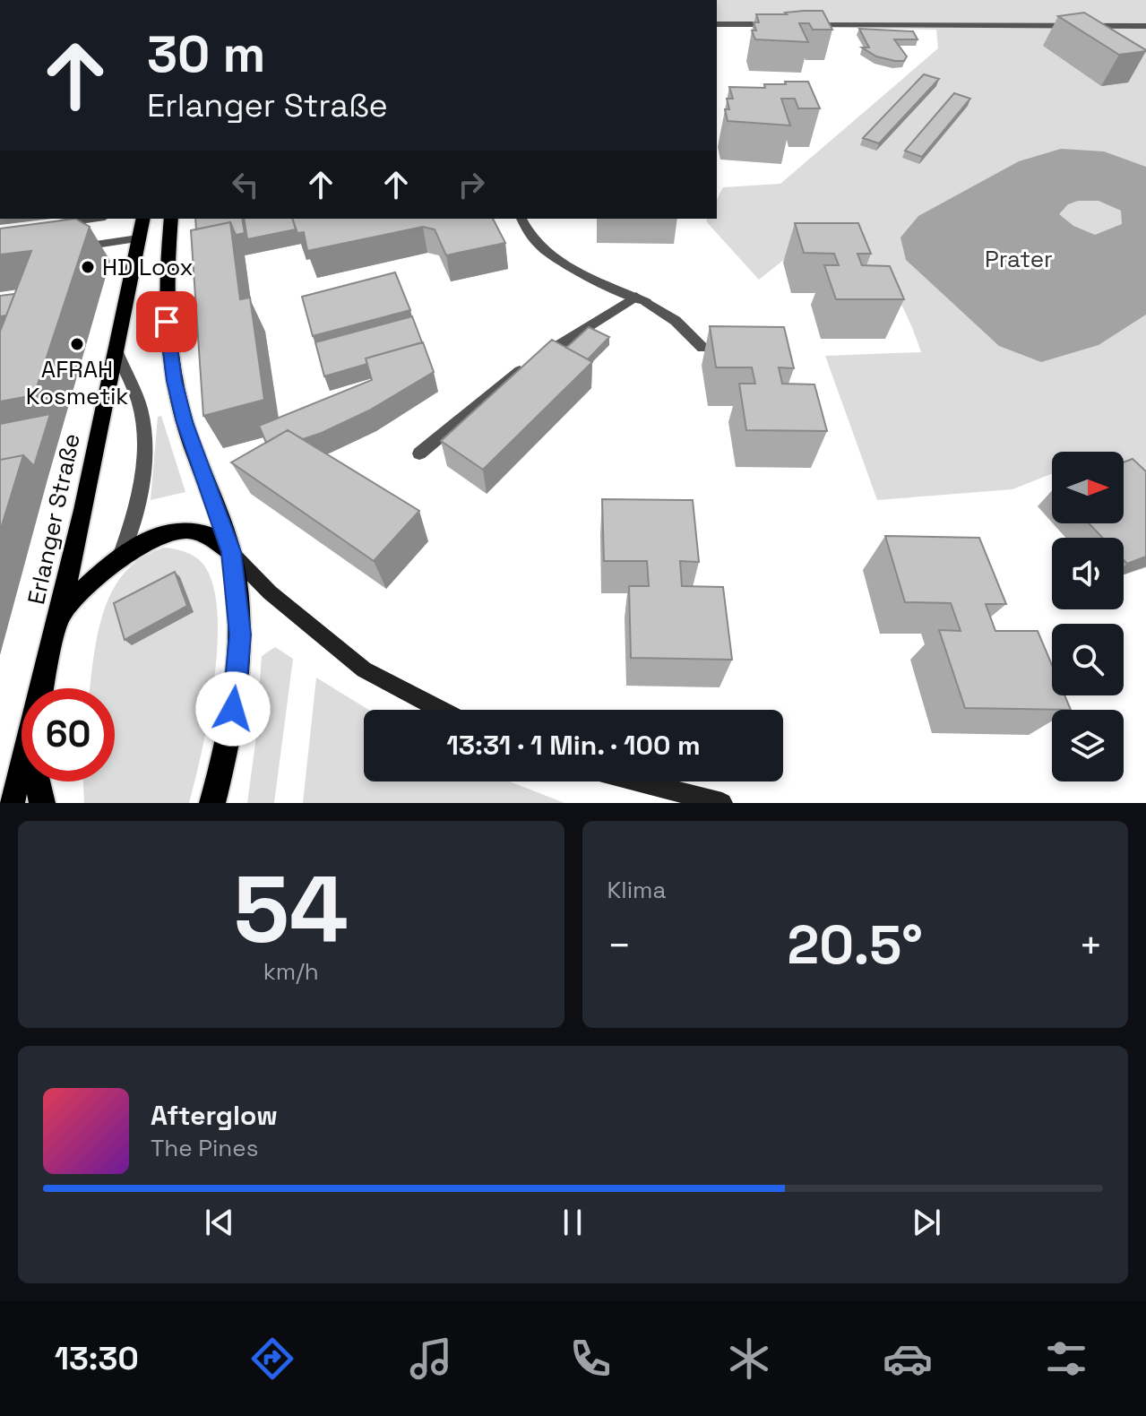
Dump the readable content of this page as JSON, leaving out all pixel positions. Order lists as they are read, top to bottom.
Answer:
{
  "streets": {
    "main road": ["Erlanger Straße"]
  },
  "parks": ["Prater"],
  "places": ["HD Loox", "AFRAH Kosmetik"],
  "north": "right",
  "page": {
    "turn": ["30 m", "Erlanger Straße"],
    "limit": "60",
    "trip": "13:31 · 1 Min. · 100 m",
    "tile": [
      ["54", "km/h"],
      "Klima"
    ],
    "heat": ["−", "20.5°", "+"],
    "song": ["Afterglow", "The Pines"],
    "tabs": "13:30"
  }
}
